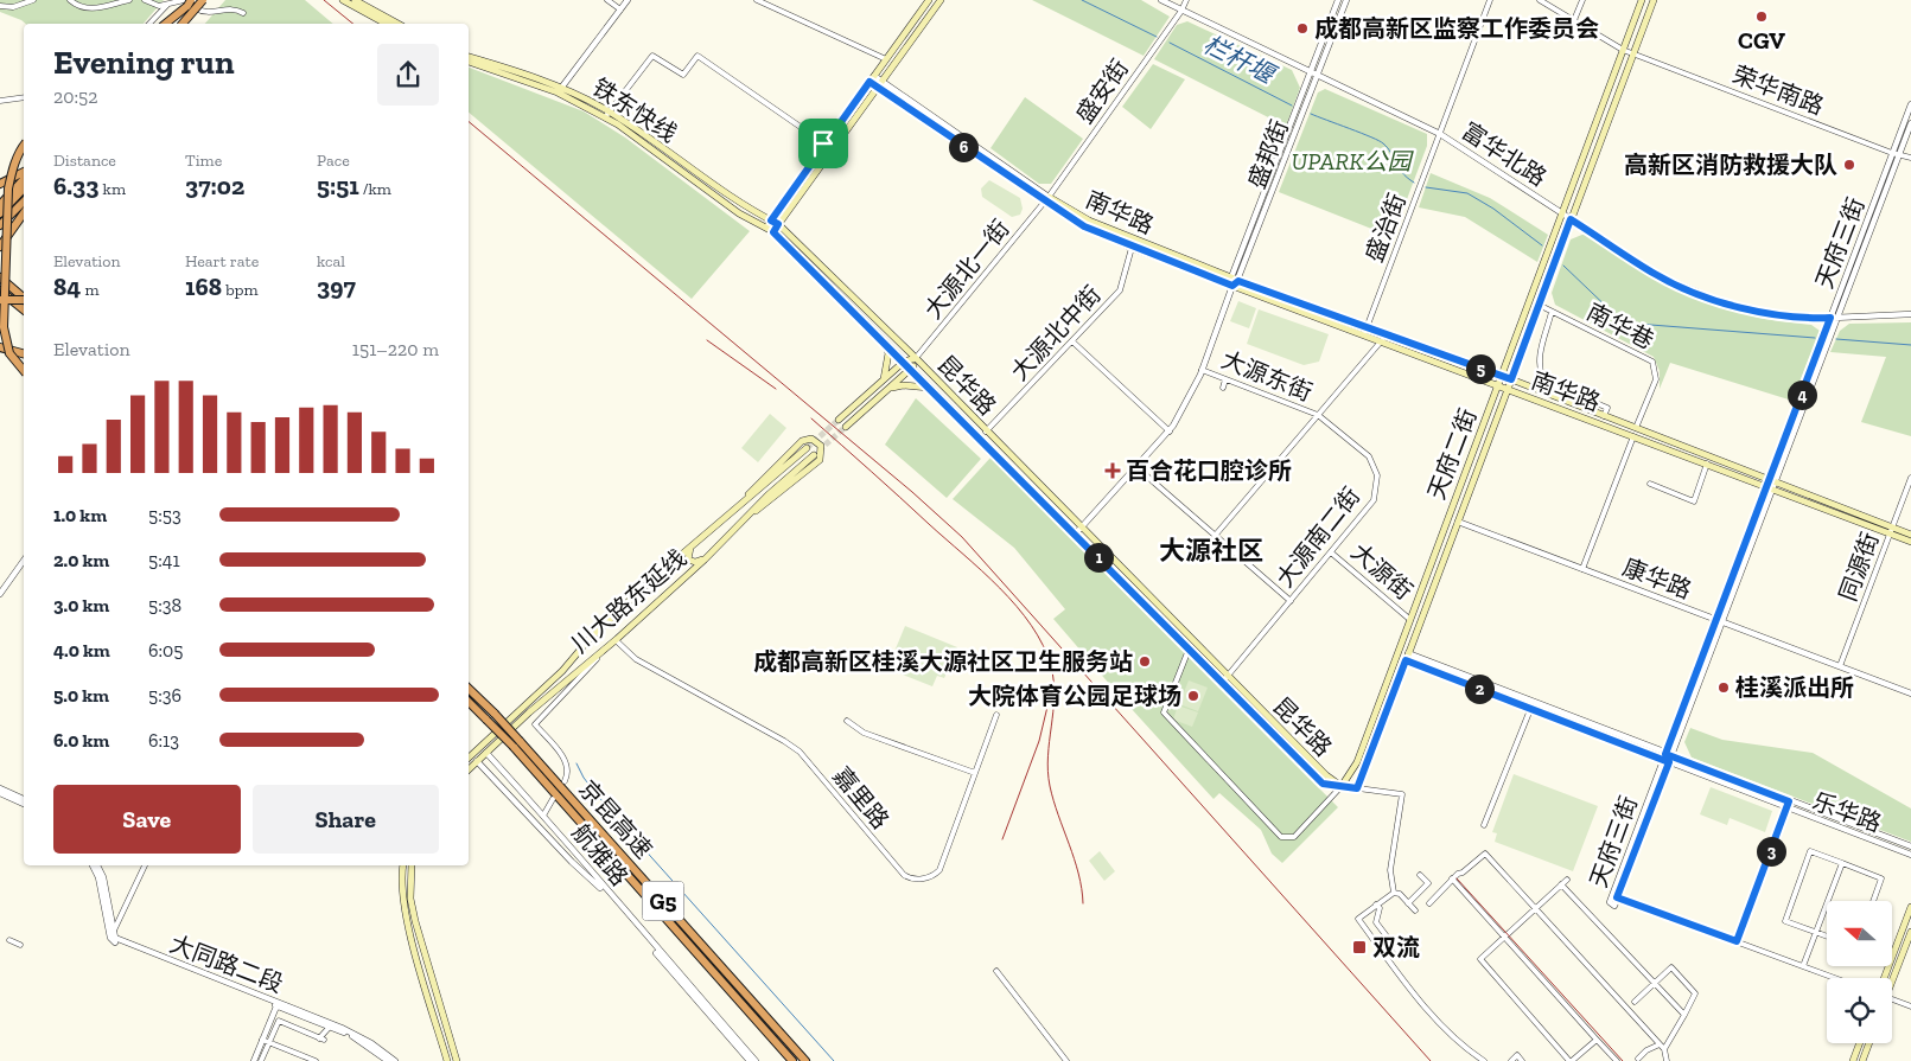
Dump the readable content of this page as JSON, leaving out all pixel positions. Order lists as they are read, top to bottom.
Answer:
{
  "streets": {
    "highway": ["京昆高速", "G5"],
    "main road": [
      "铁东快线",
      "南华路",
      "昆华路",
      "天府二街",
      "川大路东延线"
    ],
    "street": [
      "荣华南路",
      "盛安街",
      "盛邦街",
      "富华北路",
      "盛治街",
      "天府三街",
      "大源北一街",
      "南华巷",
      "大源北中街",
      "大源东街",
      "大源南二街",
      "同源街",
      "大源街",
      "康华路",
      "嘉里路",
      "乐华路",
      "航雅路",
      "大同路二段"
    ]
  },
  "crossings": [
    ["荣华南路", "天府三街"],
    ["荣华南路", "天府二街"],
    ["盛安街", "富华北路"],
    ["盛安街", "南华路"],
    ["盛安街", "大源北一街"],
    ["铁东快线", "昆华路"],
    ["盛邦街", "富华北路"],
    ["盛邦街", "南华路"],
    ["富华北路", "盛治街"],
    ["富华北路", "天府三街"],
    ["富华北路", "天府二街"],
    ["南华路", "盛治街"],
    ["南华路", "天府三街"],
    ["南华路", "大源北一街"],
    ["南华路", "南华巷"],
    ["南华路", "大源北中街"],
    ["南华路", "天府二街"],
    ["南华路", "同源街"],
    ["天府三街", "康华路"],
    ["天府三街", "乐华路"],
    ["大源北一街", "昆华路"],
    ["南华巷", "天府二街"],
    ["大源北中街", "昆华路"],
    ["大源东街", "大源南二街"],
    ["昆华路", "天府二街"],
    ["昆华路", "大源南二街"],
    ["天府二街", "大源街"],
    ["天府二街", "康华路"],
    ["天府二街", "乐华路"],
    ["大源南二街", "大源街"],
    ["同源街", "康华路"],
    ["川大路东延线", "嘉里路"],
    ["川大路东延线", "航雅路"]
  ],
  "districts": ["大源社区"],
  "water": ["栏杆堰"],
  "parks": ["UPARK公园"],
  "places": {
    "other": [
      "CGV",
      "成都高新区监察工作委员会",
      "高新区消防救援大队",
      "成都高新区桂溪大源社区卫生服务站",
      "桂溪派出所",
      "大院体育公园足球场"
    ],
    "health": ["百合花口腔诊所"],
    "transit": ["双流"]
  },
  "north": "left",
  "page": {
    "heading": ["Evening run", "20:52"],
    "stats": [
      ["Distance", "6.33 km"],
      ["Time", "37:02"],
      ["Pace", "5:51 /km"],
      ["Elevation", "84 m"],
      ["Heart rate", "168 bpm"],
      ["kcal", "397"]
    ],
    "pins": [
      "6",
      "5",
      "4",
      "1",
      "2",
      "3"
    ],
    "chart": ["Elevation", "151–220 m"],
    "list": [
      {
        "name": "1.0 km",
        "note": "5:53"
      },
      {
        "name": "2.0 km",
        "note": "5:41"
      },
      {
        "name": "3.0 km",
        "note": "5:38"
      },
      {
        "name": "4.0 km",
        "note": "6:05"
      },
      {
        "name": "5.0 km",
        "note": "5:36"
      },
      {
        "name": "6.0 km",
        "note": "6:13"
      }
    ],
    "buttons": ["Save", "Share"]
  }
}
